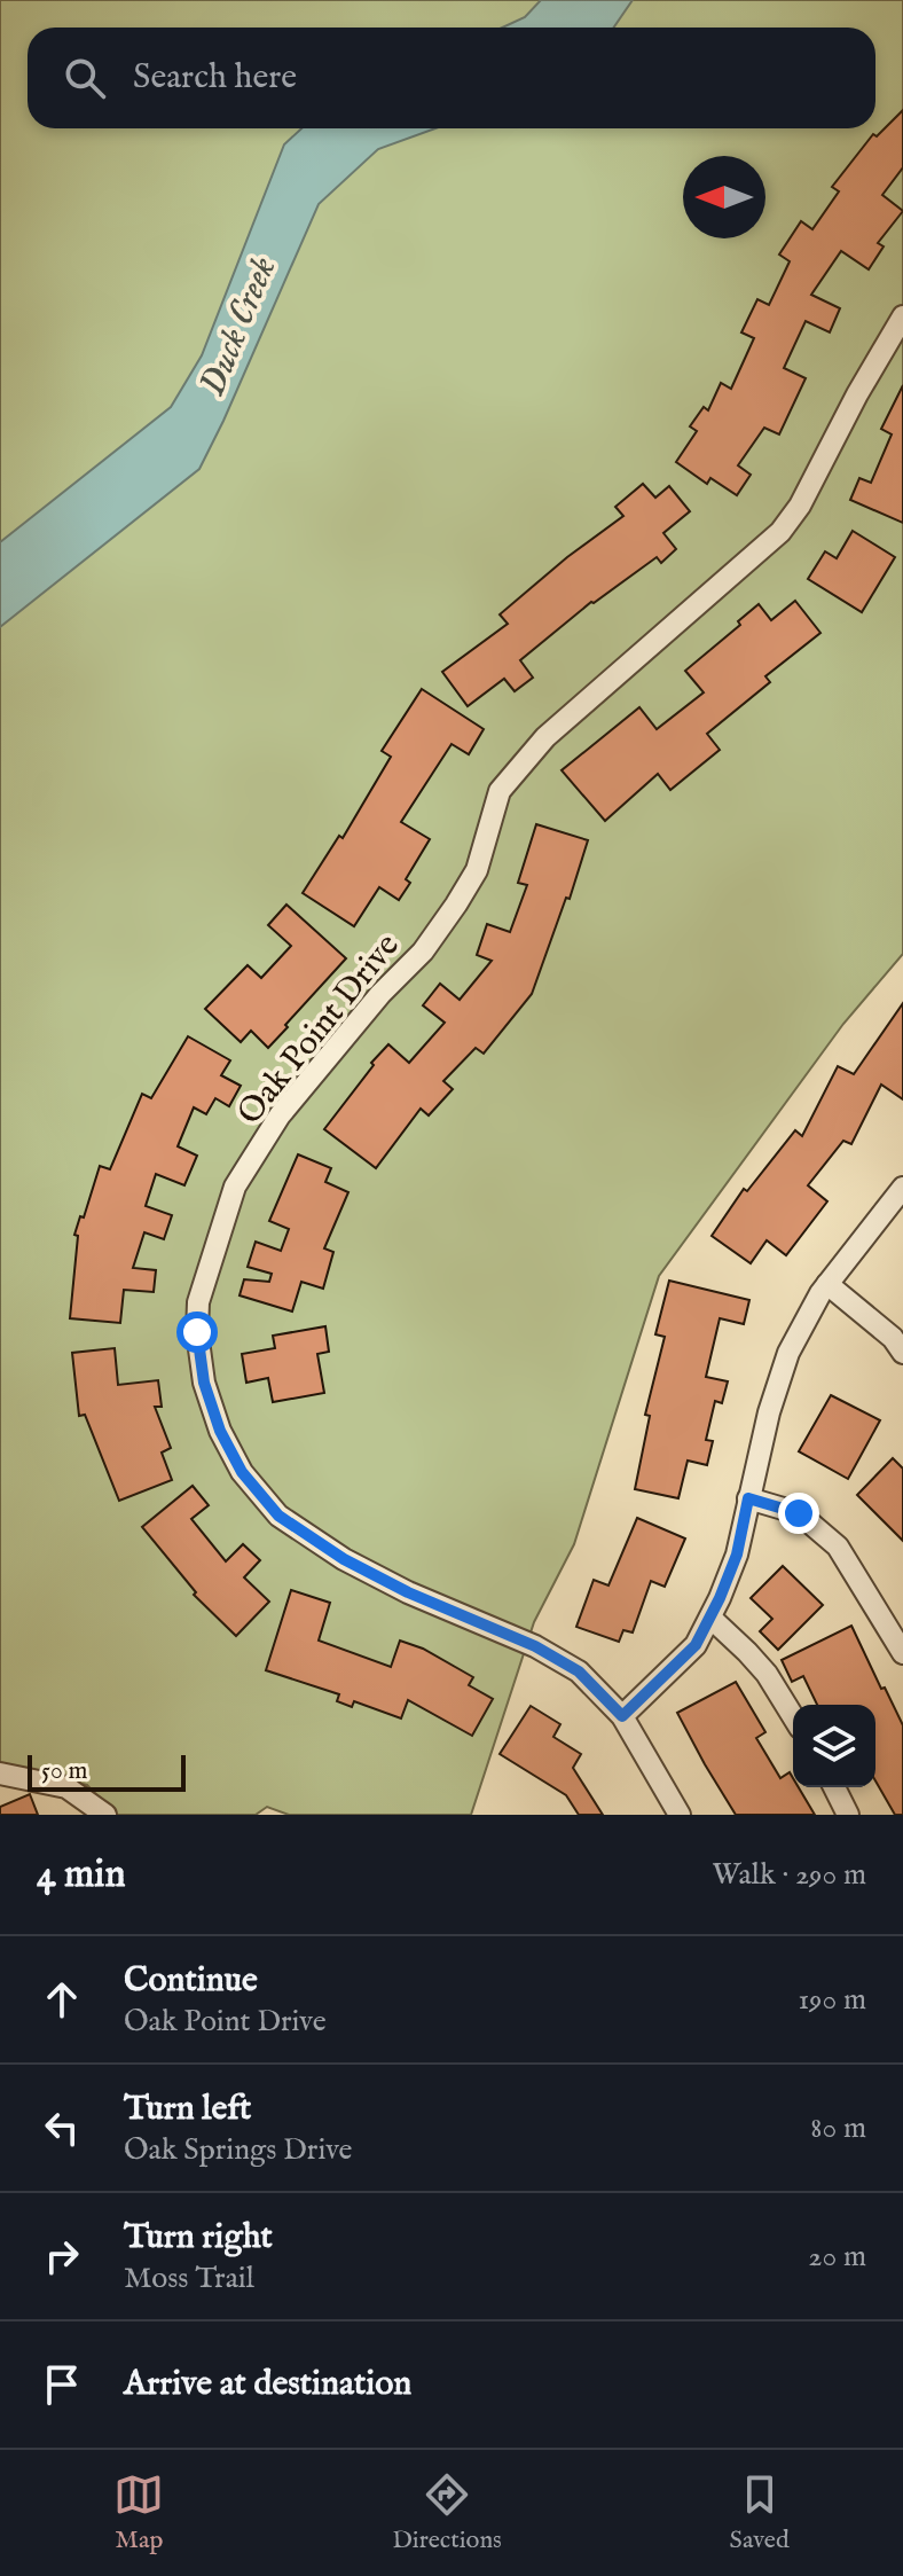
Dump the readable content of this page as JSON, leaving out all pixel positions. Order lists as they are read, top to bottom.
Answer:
{
  "streets": {
    "street": ["Oak Point Drive"]
  },
  "water": ["Duck Creek"],
  "scale_bar": "50 m",
  "north": "left",
  "page": {
    "search": "Search here",
    "scale": "50 m",
    "heading": ["4 min", "Walk · 290 m"],
    "list": [
      ["Continue", "Oak Point Drive", "190 m"],
      ["Turn left", "Oak Springs Drive", "80 m"],
      ["Turn right", "Moss Trail", "20 m"],
      "Arrive at destination"
    ],
    "nav": ["Map", "Directions", "Saved"]
  }
}
